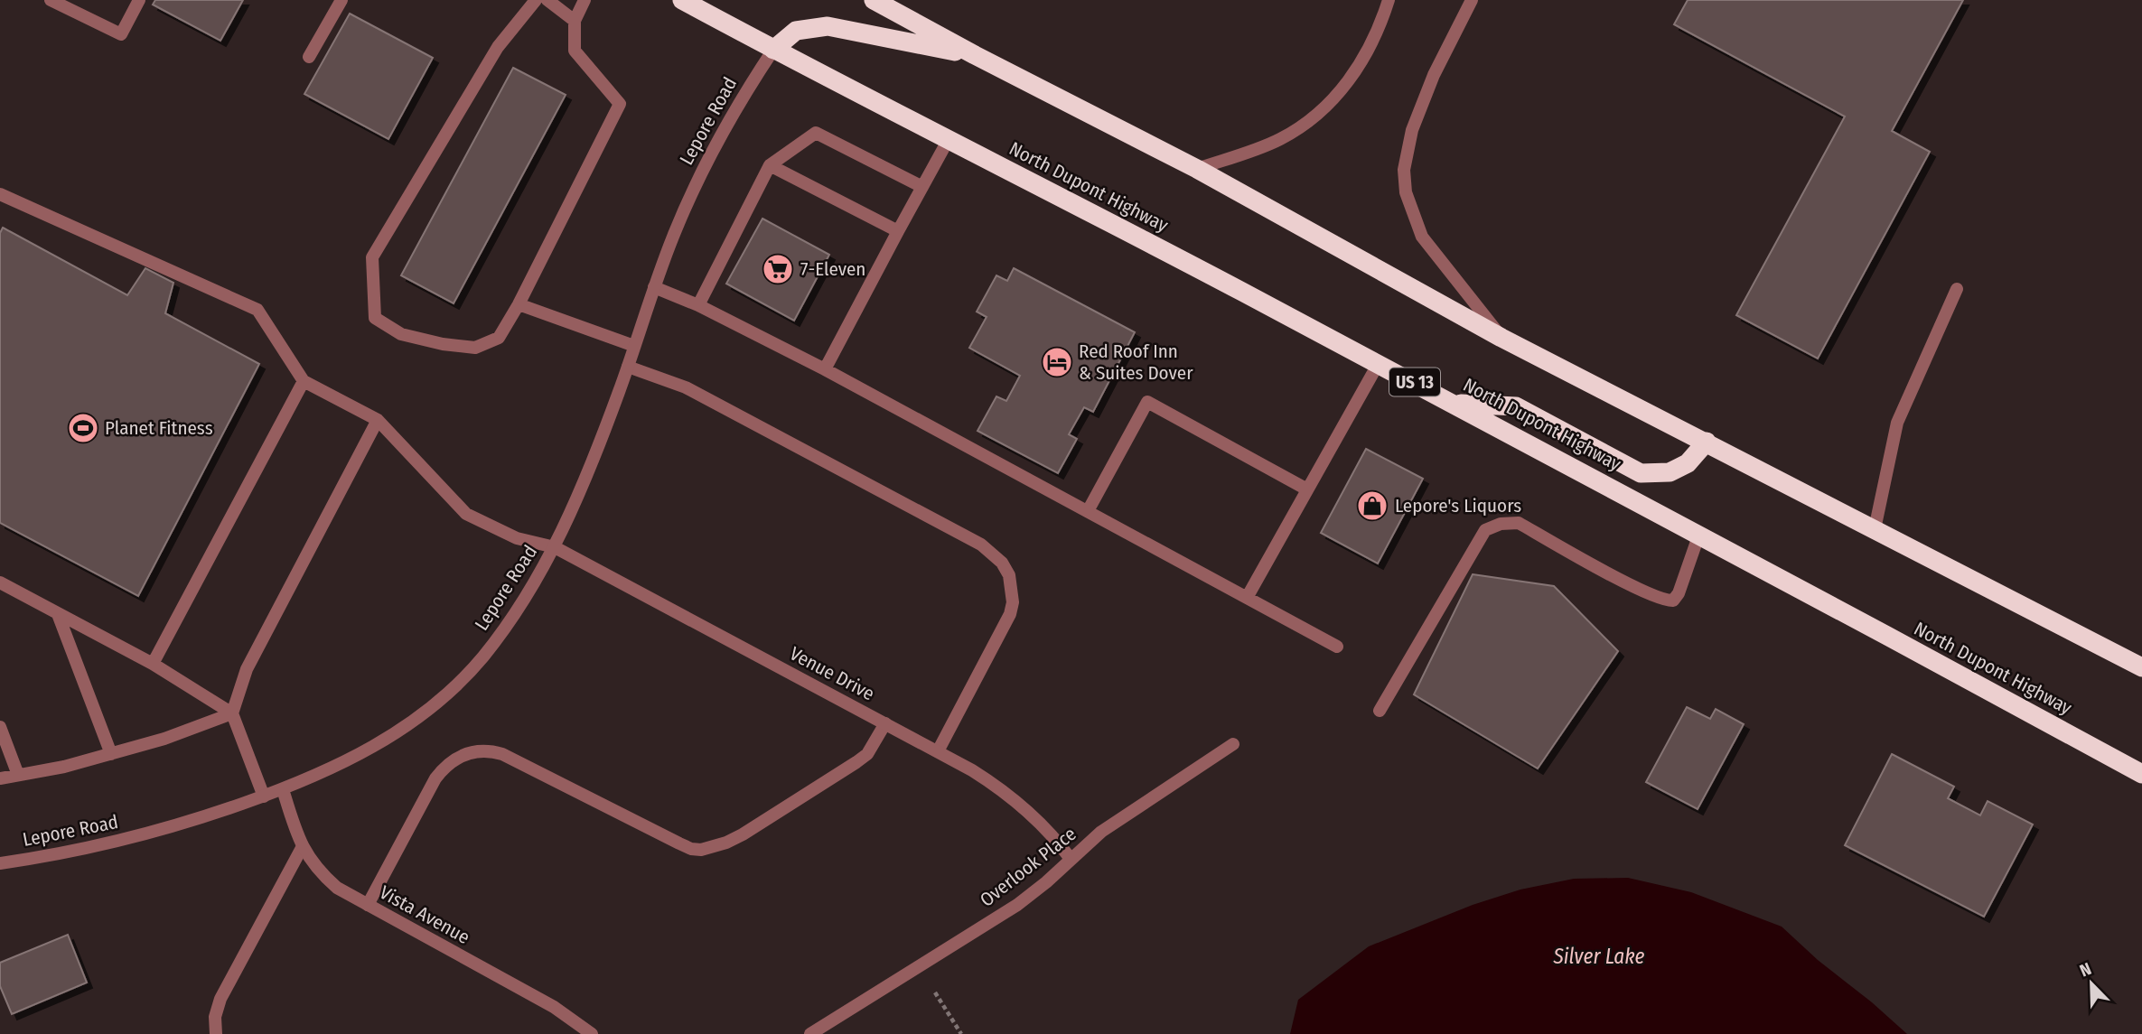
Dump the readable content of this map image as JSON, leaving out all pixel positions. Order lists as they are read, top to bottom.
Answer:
{
  "streets": {
    "highway": ["North Dupont Highway", "US 13"],
    "street": [
      "Lepore Road",
      "Venue Drive",
      "Overlook Place",
      "Vista Avenue"
    ]
  },
  "crossings": [
    ["Lepore Road", "North Dupont Highway"],
    ["Lepore Road", "Venue Drive"],
    ["Lepore Road", "Vista Avenue"],
    ["Venue Drive", "Overlook Place"]
  ],
  "water": ["Silver Lake"],
  "places": {
    "supermarket": ["7-Eleven"],
    "hotel": ["Red Roof Inn & Suites Dover"],
    "sports": ["Planet Fitness"],
    "shop": ["Lepore's Liquors"]
  },
  "north": "top left"
}
